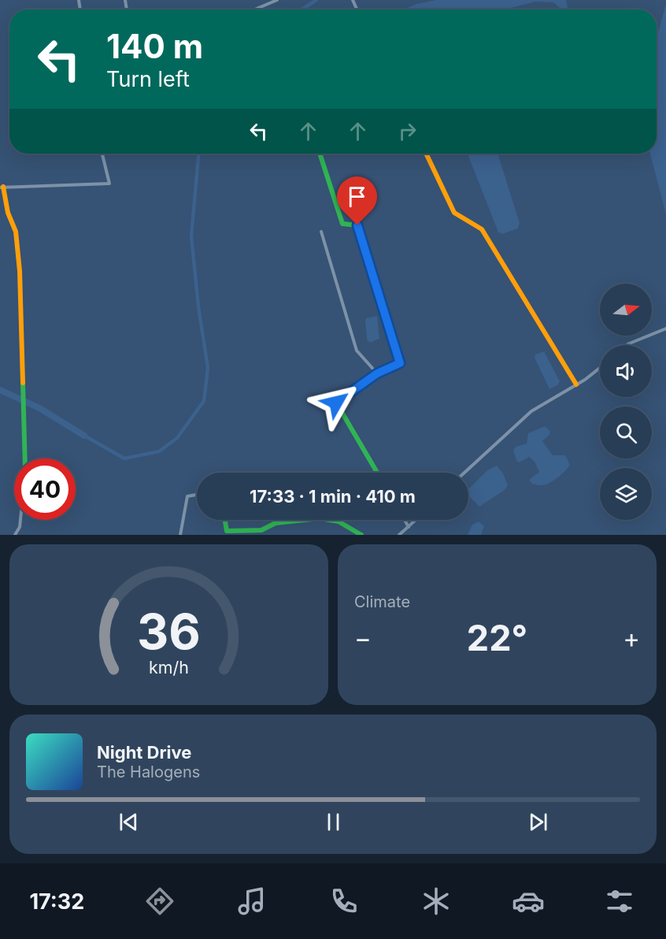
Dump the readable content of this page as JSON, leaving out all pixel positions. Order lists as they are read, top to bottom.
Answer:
{
  "north": "right",
  "page": {
    "turn": ["140 m", "Turn left"],
    "limit": "40",
    "trip": "17:33 · 1 min · 410 m",
    "tile": "Climate",
    "heat": ["−", "22°", "+"],
    "song": ["Night Drive", "The Halogens"],
    "tabs": "17:32",
    "gauge": ["36", "km/h"]
  }
}
